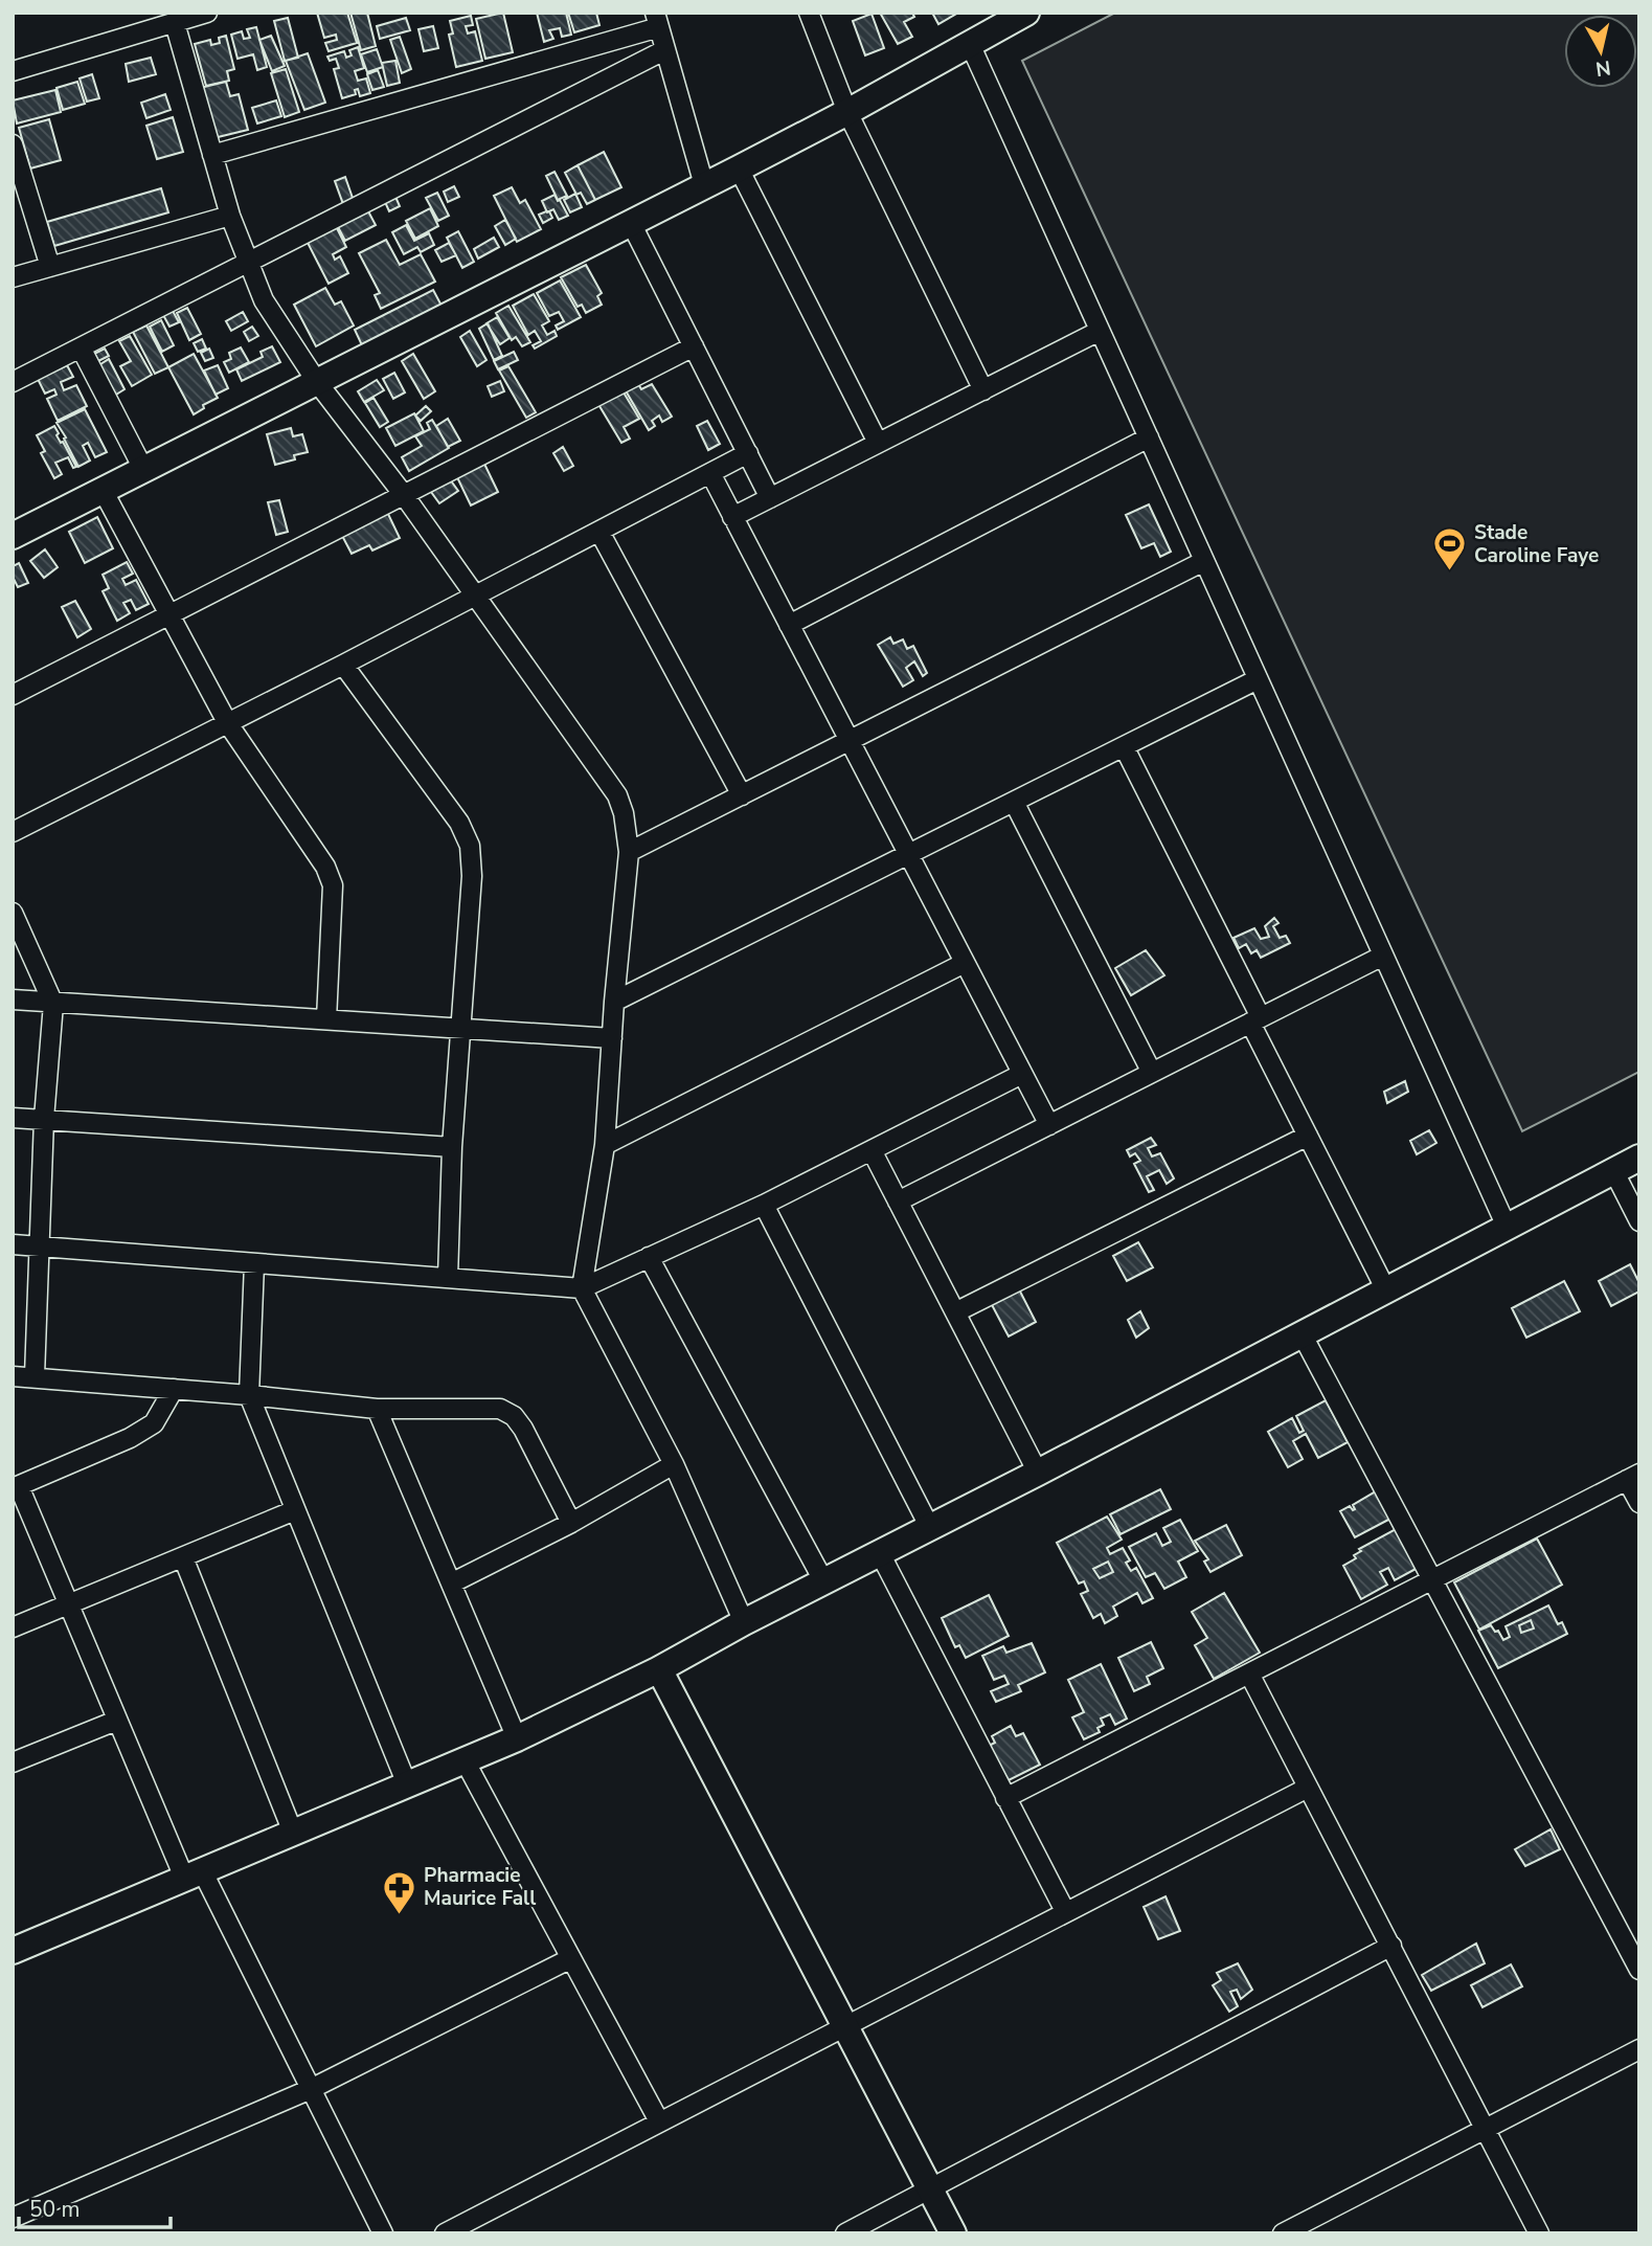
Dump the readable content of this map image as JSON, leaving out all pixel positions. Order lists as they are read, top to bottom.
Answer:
{
  "places": {
    "sports": ["Stade Caroline Faye"],
    "pharmacy": ["Pharmacie Maurice Fall"]
  },
  "scale_bar": "50 m",
  "north": "bottom"
}
